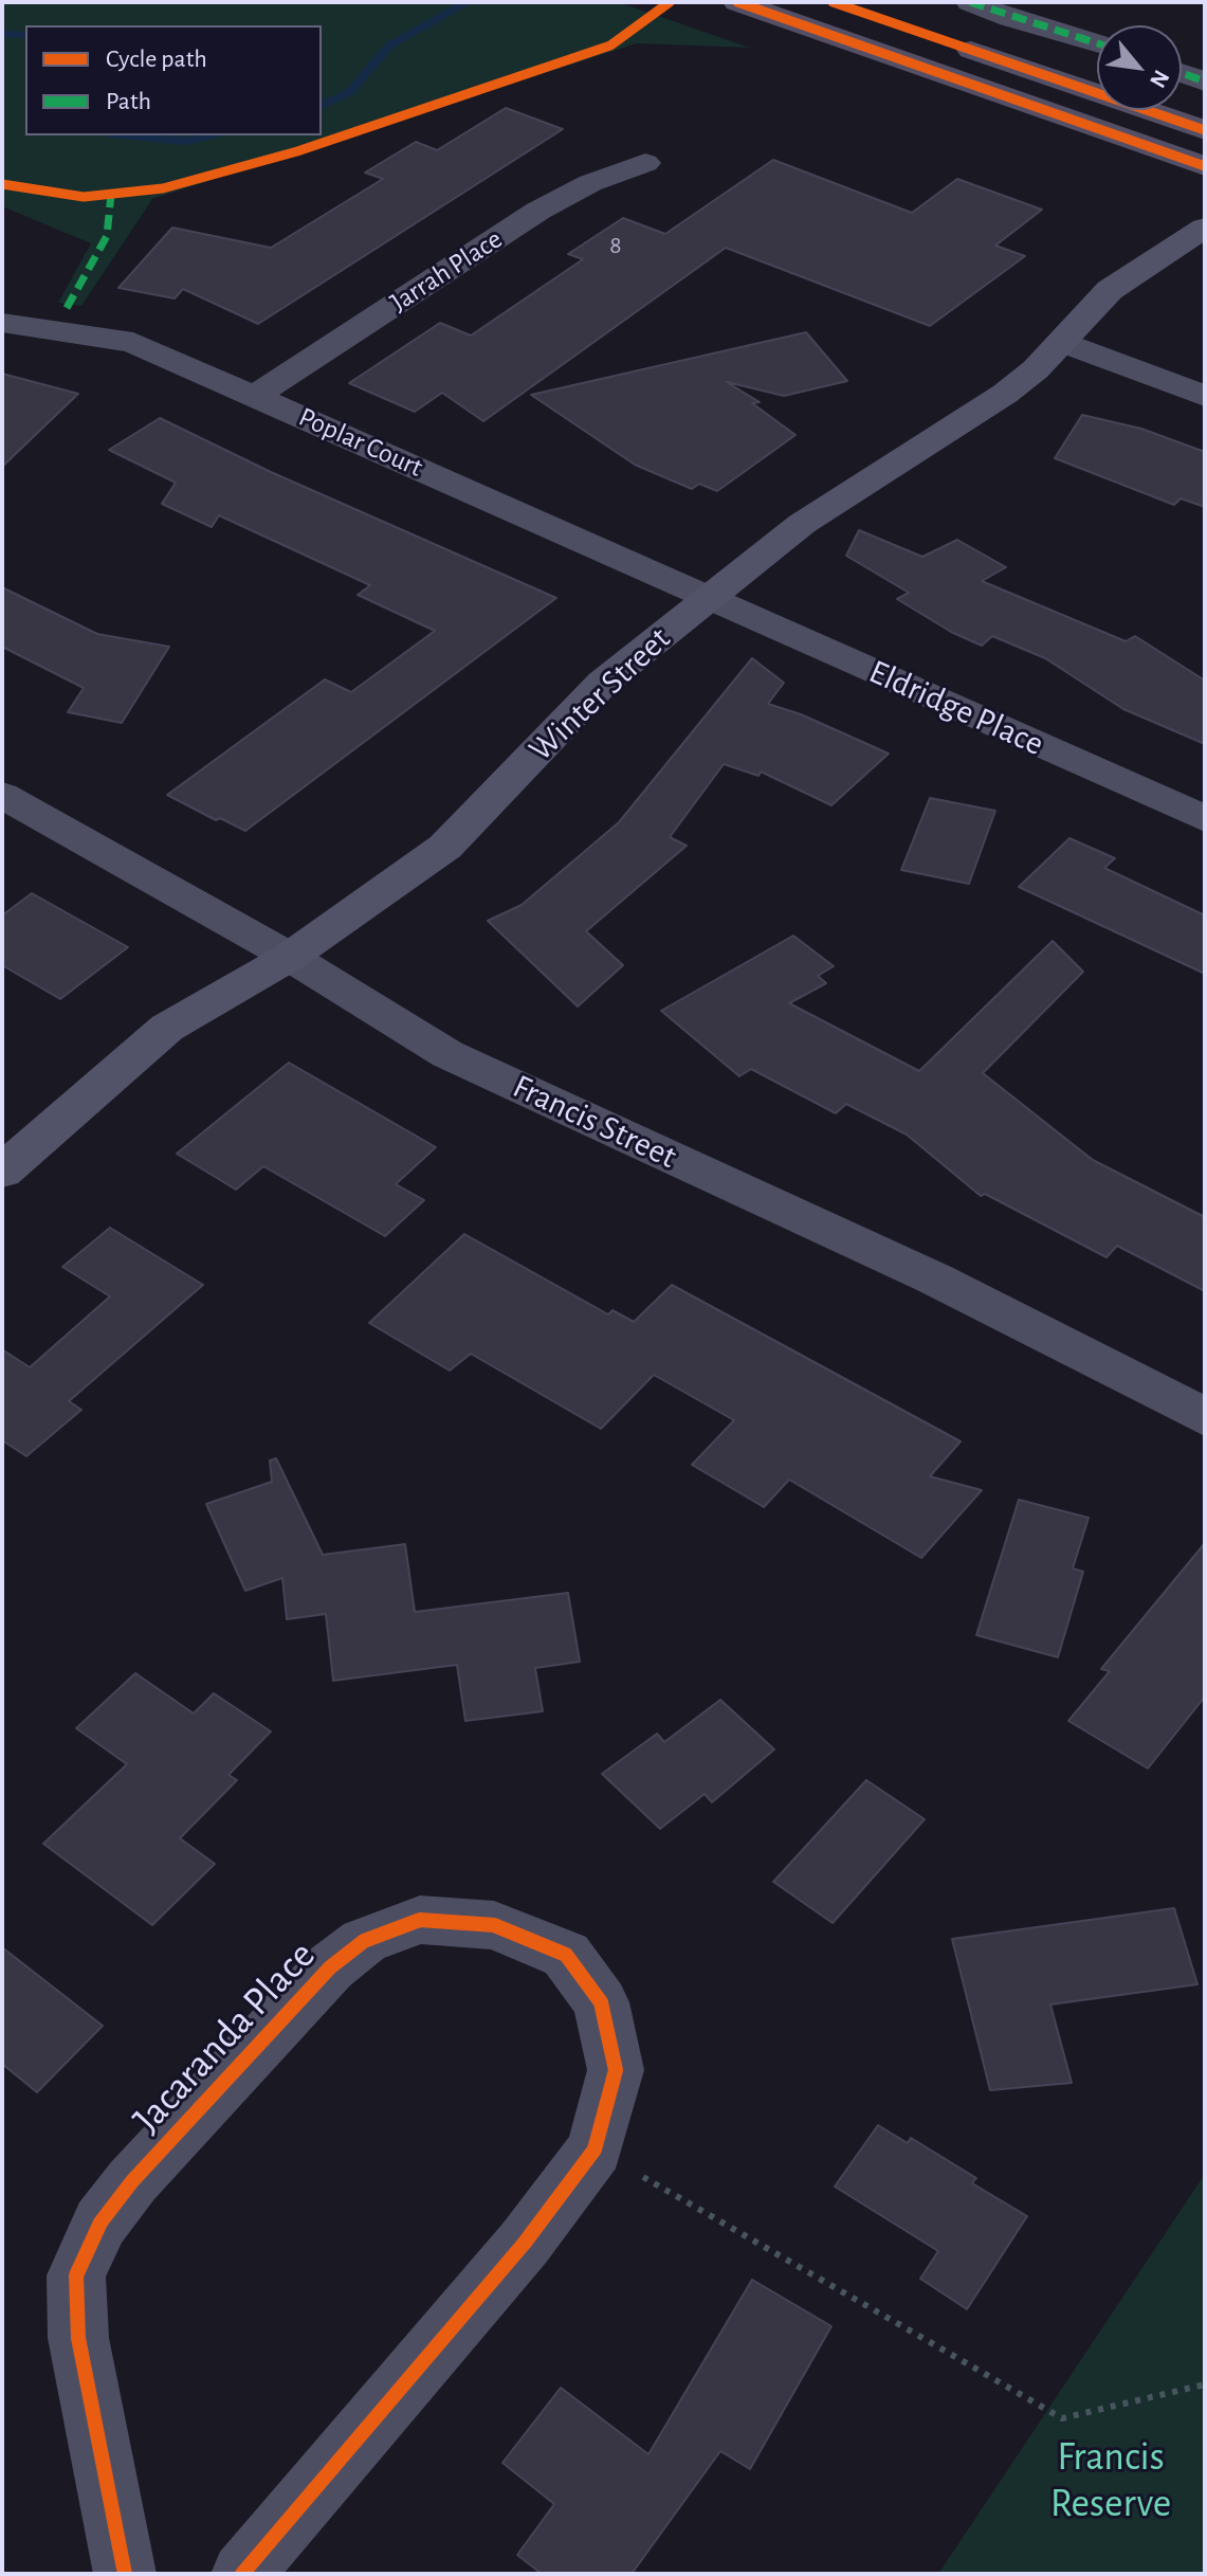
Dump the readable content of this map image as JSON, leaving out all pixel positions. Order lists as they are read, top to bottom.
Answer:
{
  "streets": {
    "street": [
      "Jarrah Place",
      "Poplar Court",
      "Winter Street",
      "Eldridge Place",
      "Francis Street",
      "Jacaranda Place"
    ]
  },
  "crossings": [
    ["Jarrah Place", "Poplar Court"],
    ["Poplar Court", "Winter Street"],
    ["Poplar Court", "Eldridge Place"],
    ["Winter Street", "Eldridge Place"],
    ["Winter Street", "Francis Street"]
  ],
  "parks": ["Francis Reserve"],
  "house_numbers": ["8"],
  "legend": ["Cycle path", "Path"],
  "north": "bottom right"
}
